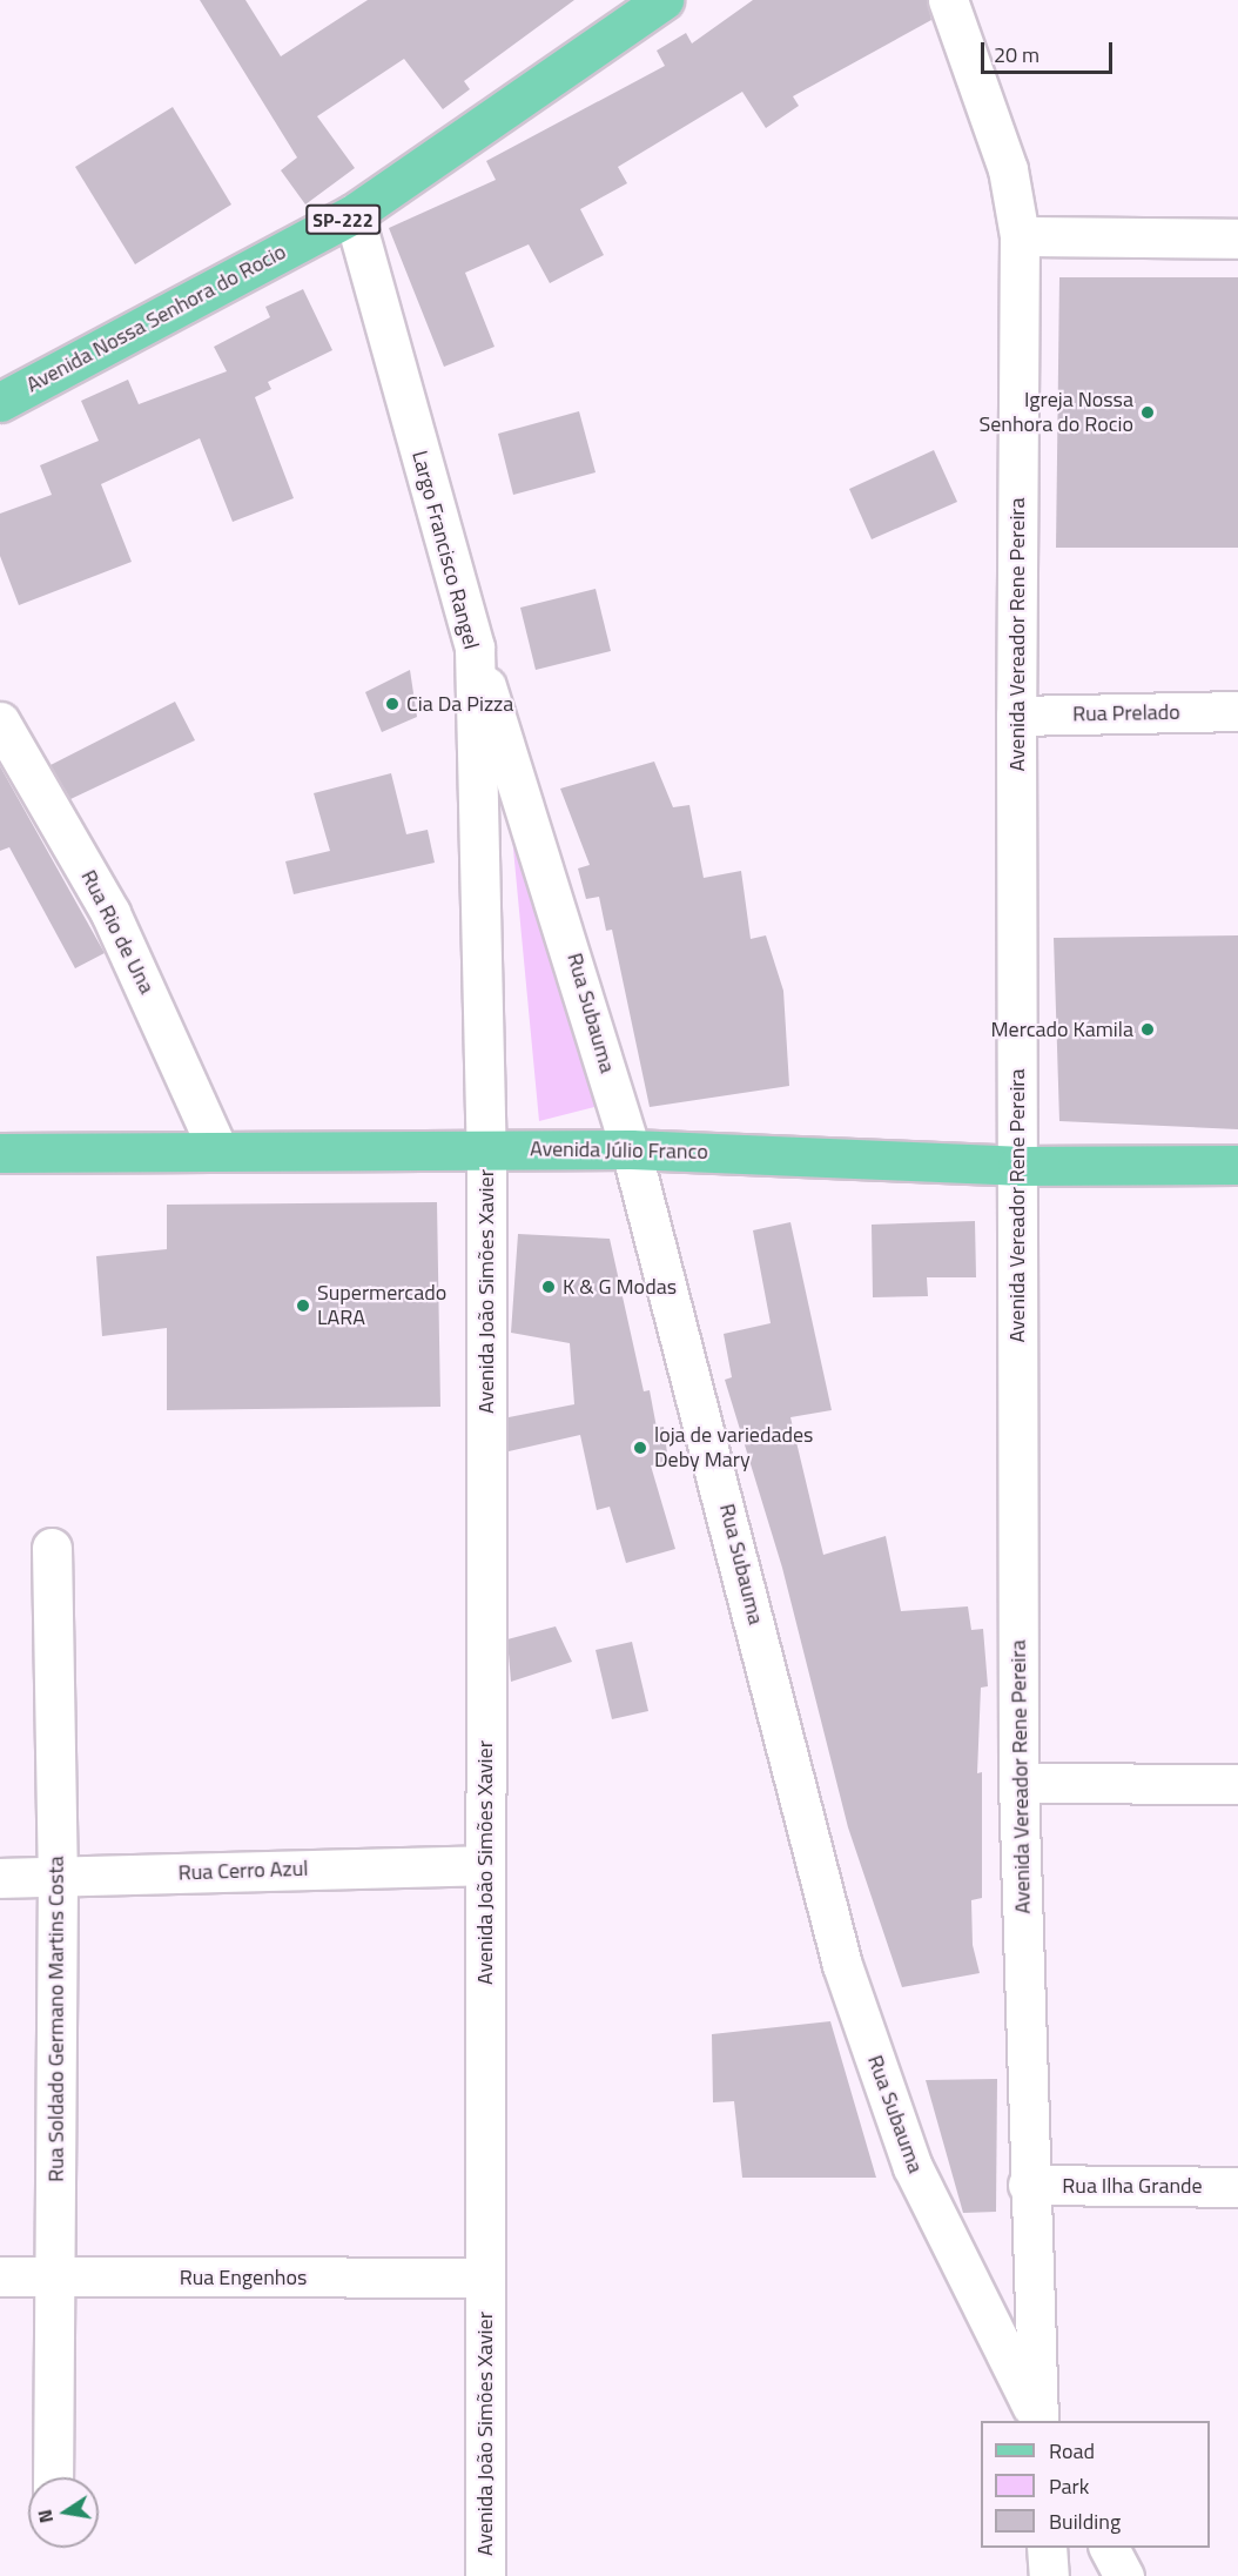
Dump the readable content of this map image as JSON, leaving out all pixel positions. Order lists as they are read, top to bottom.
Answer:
{
  "streets": {
    "main road": ["SP-222", "Avenida Nossa Senhora do Rocio", "Avenida Júlio Franco"],
    "street": [
      "Largo Francisco Rangel",
      "Avenida Vereador Rene Pereira",
      "Rua Prelado",
      "Rua Rio de Una",
      "Rua Subauma",
      "Avenida João Simões Xavier",
      "Rua Cerro Azul",
      "Rua Soldado Germano Martins Costa",
      "Rua Ilha Grande",
      "Rua Engenhos"
    ]
  },
  "crossings": [
    ["Avenida Nossa Senhora do Rocio", "Largo Francisco Rangel"],
    ["Largo Francisco Rangel", "Rua Subauma"],
    ["Largo Francisco Rangel", "Avenida Júlio Franco"],
    ["Largo Francisco Rangel", "Avenida João Simões Xavier"],
    ["Avenida Vereador Rene Pereira", "Rua Prelado"],
    ["Avenida Vereador Rene Pereira", "Rua Subauma"],
    ["Avenida Vereador Rene Pereira", "Avenida Júlio Franco"],
    ["Avenida Vereador Rene Pereira", "Rua Ilha Grande"],
    ["Rua Rio de Una", "Avenida Júlio Franco"],
    ["Rua Subauma", "Avenida Júlio Franco"],
    ["Avenida Júlio Franco", "Avenida João Simões Xavier"],
    ["Avenida João Simões Xavier", "Rua Cerro Azul"],
    ["Avenida João Simões Xavier", "Rua Engenhos"],
    ["Rua Cerro Azul", "Rua Soldado Germano Martins Costa"],
    ["Rua Soldado Germano Martins Costa", "Rua Engenhos"]
  ],
  "places": [
    "Igreja Nossa Senhora do Rocio",
    "Cia Da Pizza",
    "Mercado Kamila",
    "K & G Modas",
    "Supermercado LARA",
    "loja de variedades Deby Mary"
  ],
  "legend": ["Road", "Park", "Building"],
  "scale_bar": "20 m",
  "north": "left"
}
